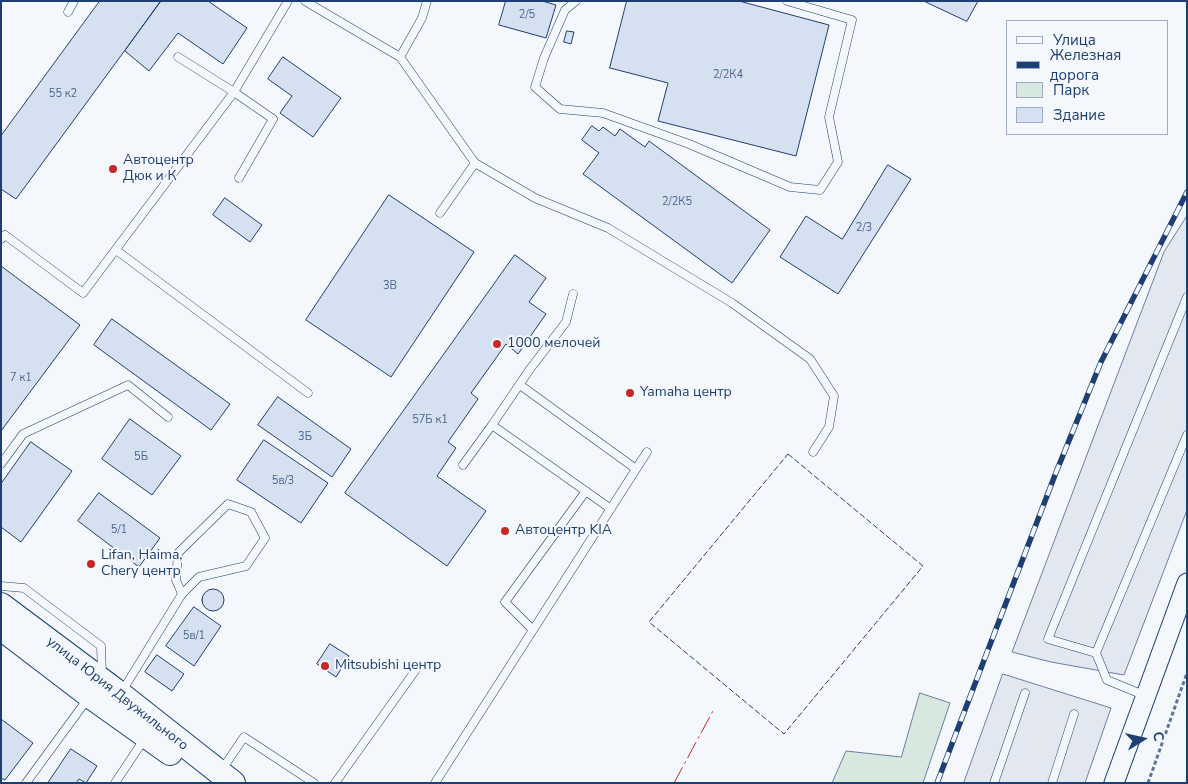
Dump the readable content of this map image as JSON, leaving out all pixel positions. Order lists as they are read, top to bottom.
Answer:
{
  "streets": {
    "main road": ["улица Юрия Двужильного"]
  },
  "places": [
    "Автоцентр Дюк и К",
    "1000 мелочей",
    "Yamaha центр",
    "Автоцентр KIA",
    "Lifan, Haima, Chery центр",
    "Mitsubishi центр"
  ],
  "house_numbers": [
    "2/5",
    "2/2К4",
    "55 к2",
    "2/2К5",
    "2/3",
    "3В",
    "7 к1",
    "57Б к1",
    "3Б",
    "5Б",
    "5в/3",
    "5/1",
    "5в/1"
  ],
  "legend": [
    "Улица",
    "Железная дорога",
    "Парк",
    "Здание"
  ],
  "north": "right"
}
